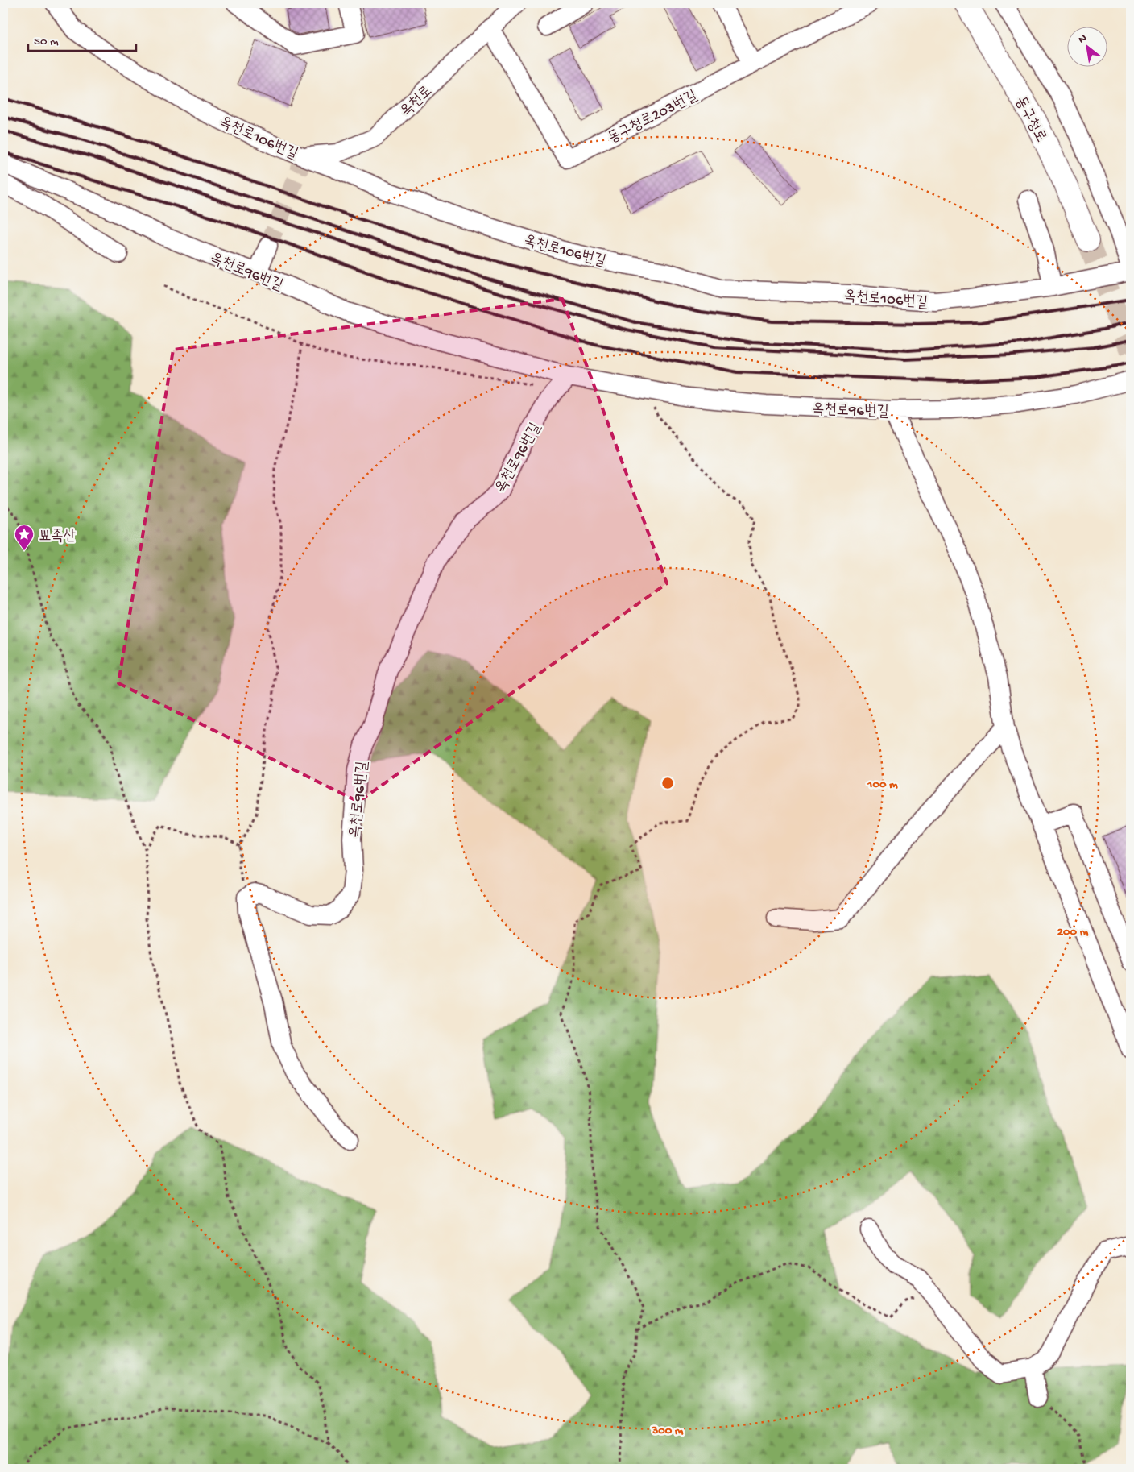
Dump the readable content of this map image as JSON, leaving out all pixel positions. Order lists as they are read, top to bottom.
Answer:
{
  "streets": {
    "main road": ["동구청로"],
    "street": [
      "옥천로",
      "동구청로203번길",
      "옥천로106번길",
      "옥천로96번길"
    ]
  },
  "crossings": [
    ["옥천로", "동구청로203번길"],
    ["옥천로", "옥천로106번길"]
  ],
  "places": {
    "place": ["뾰족산"]
  },
  "scale_bar": "50 m",
  "north": "top left",
  "rings": ["100 m", "200 m", "300 m"]
}
